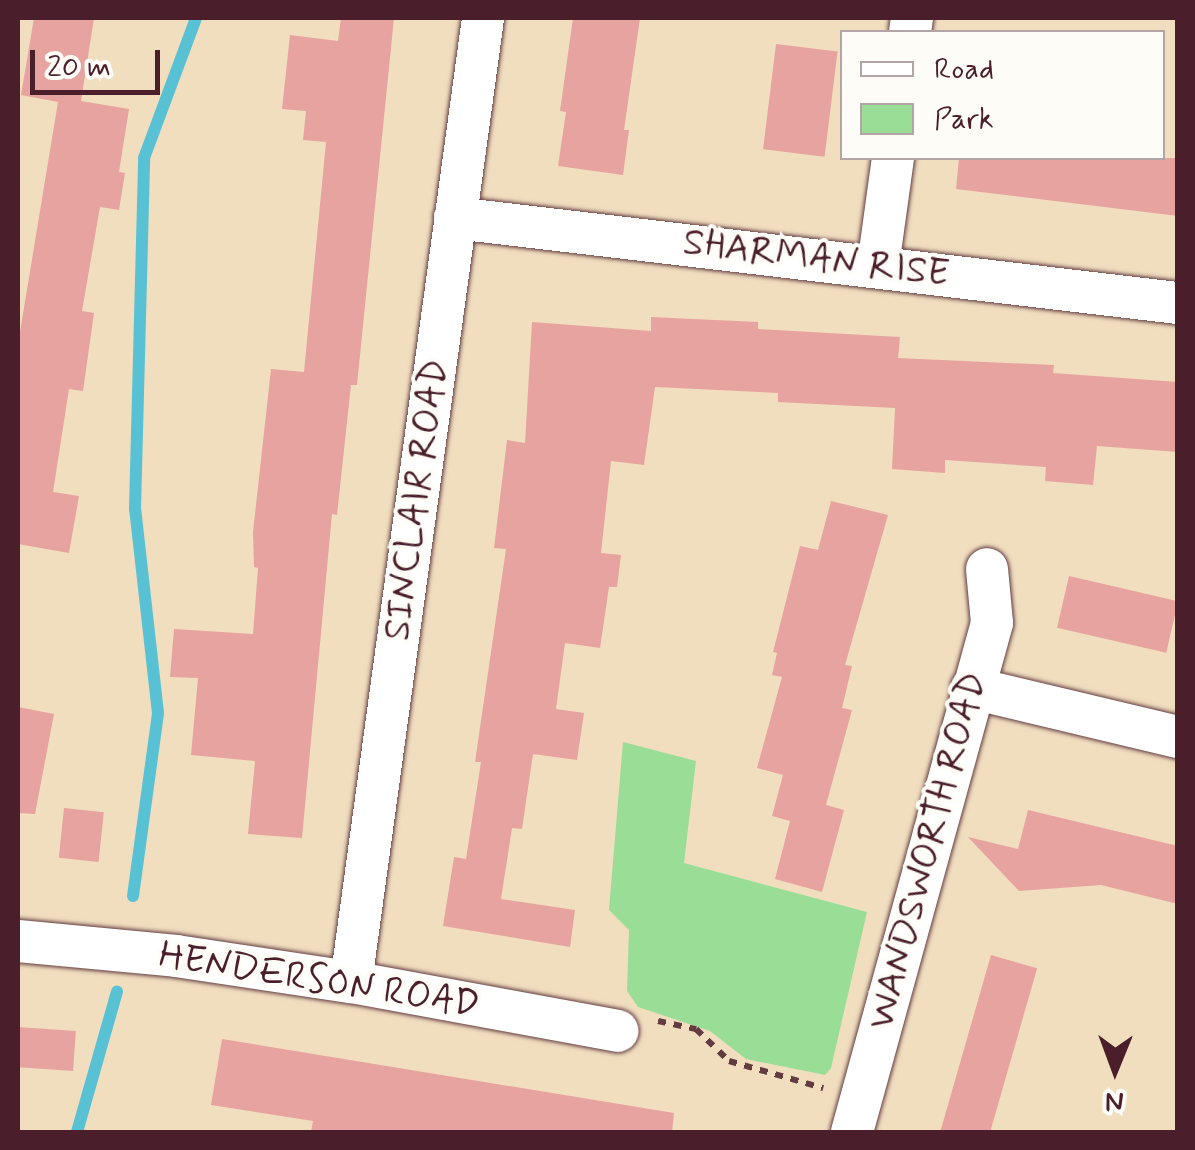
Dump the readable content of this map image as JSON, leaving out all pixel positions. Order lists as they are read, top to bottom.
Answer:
{
  "streets": {
    "street": [
      "SHARMAN RISE",
      "SINCLAIR ROAD",
      "WANDSWORTH ROAD",
      "HENDERSON ROAD"
    ]
  },
  "crossings": [
    ["SHARMAN RISE", "SINCLAIR ROAD"],
    ["SINCLAIR ROAD", "HENDERSON ROAD"]
  ],
  "legend": ["Road", "Park"],
  "scale_bar": "20 m",
  "north": "bottom"
}
